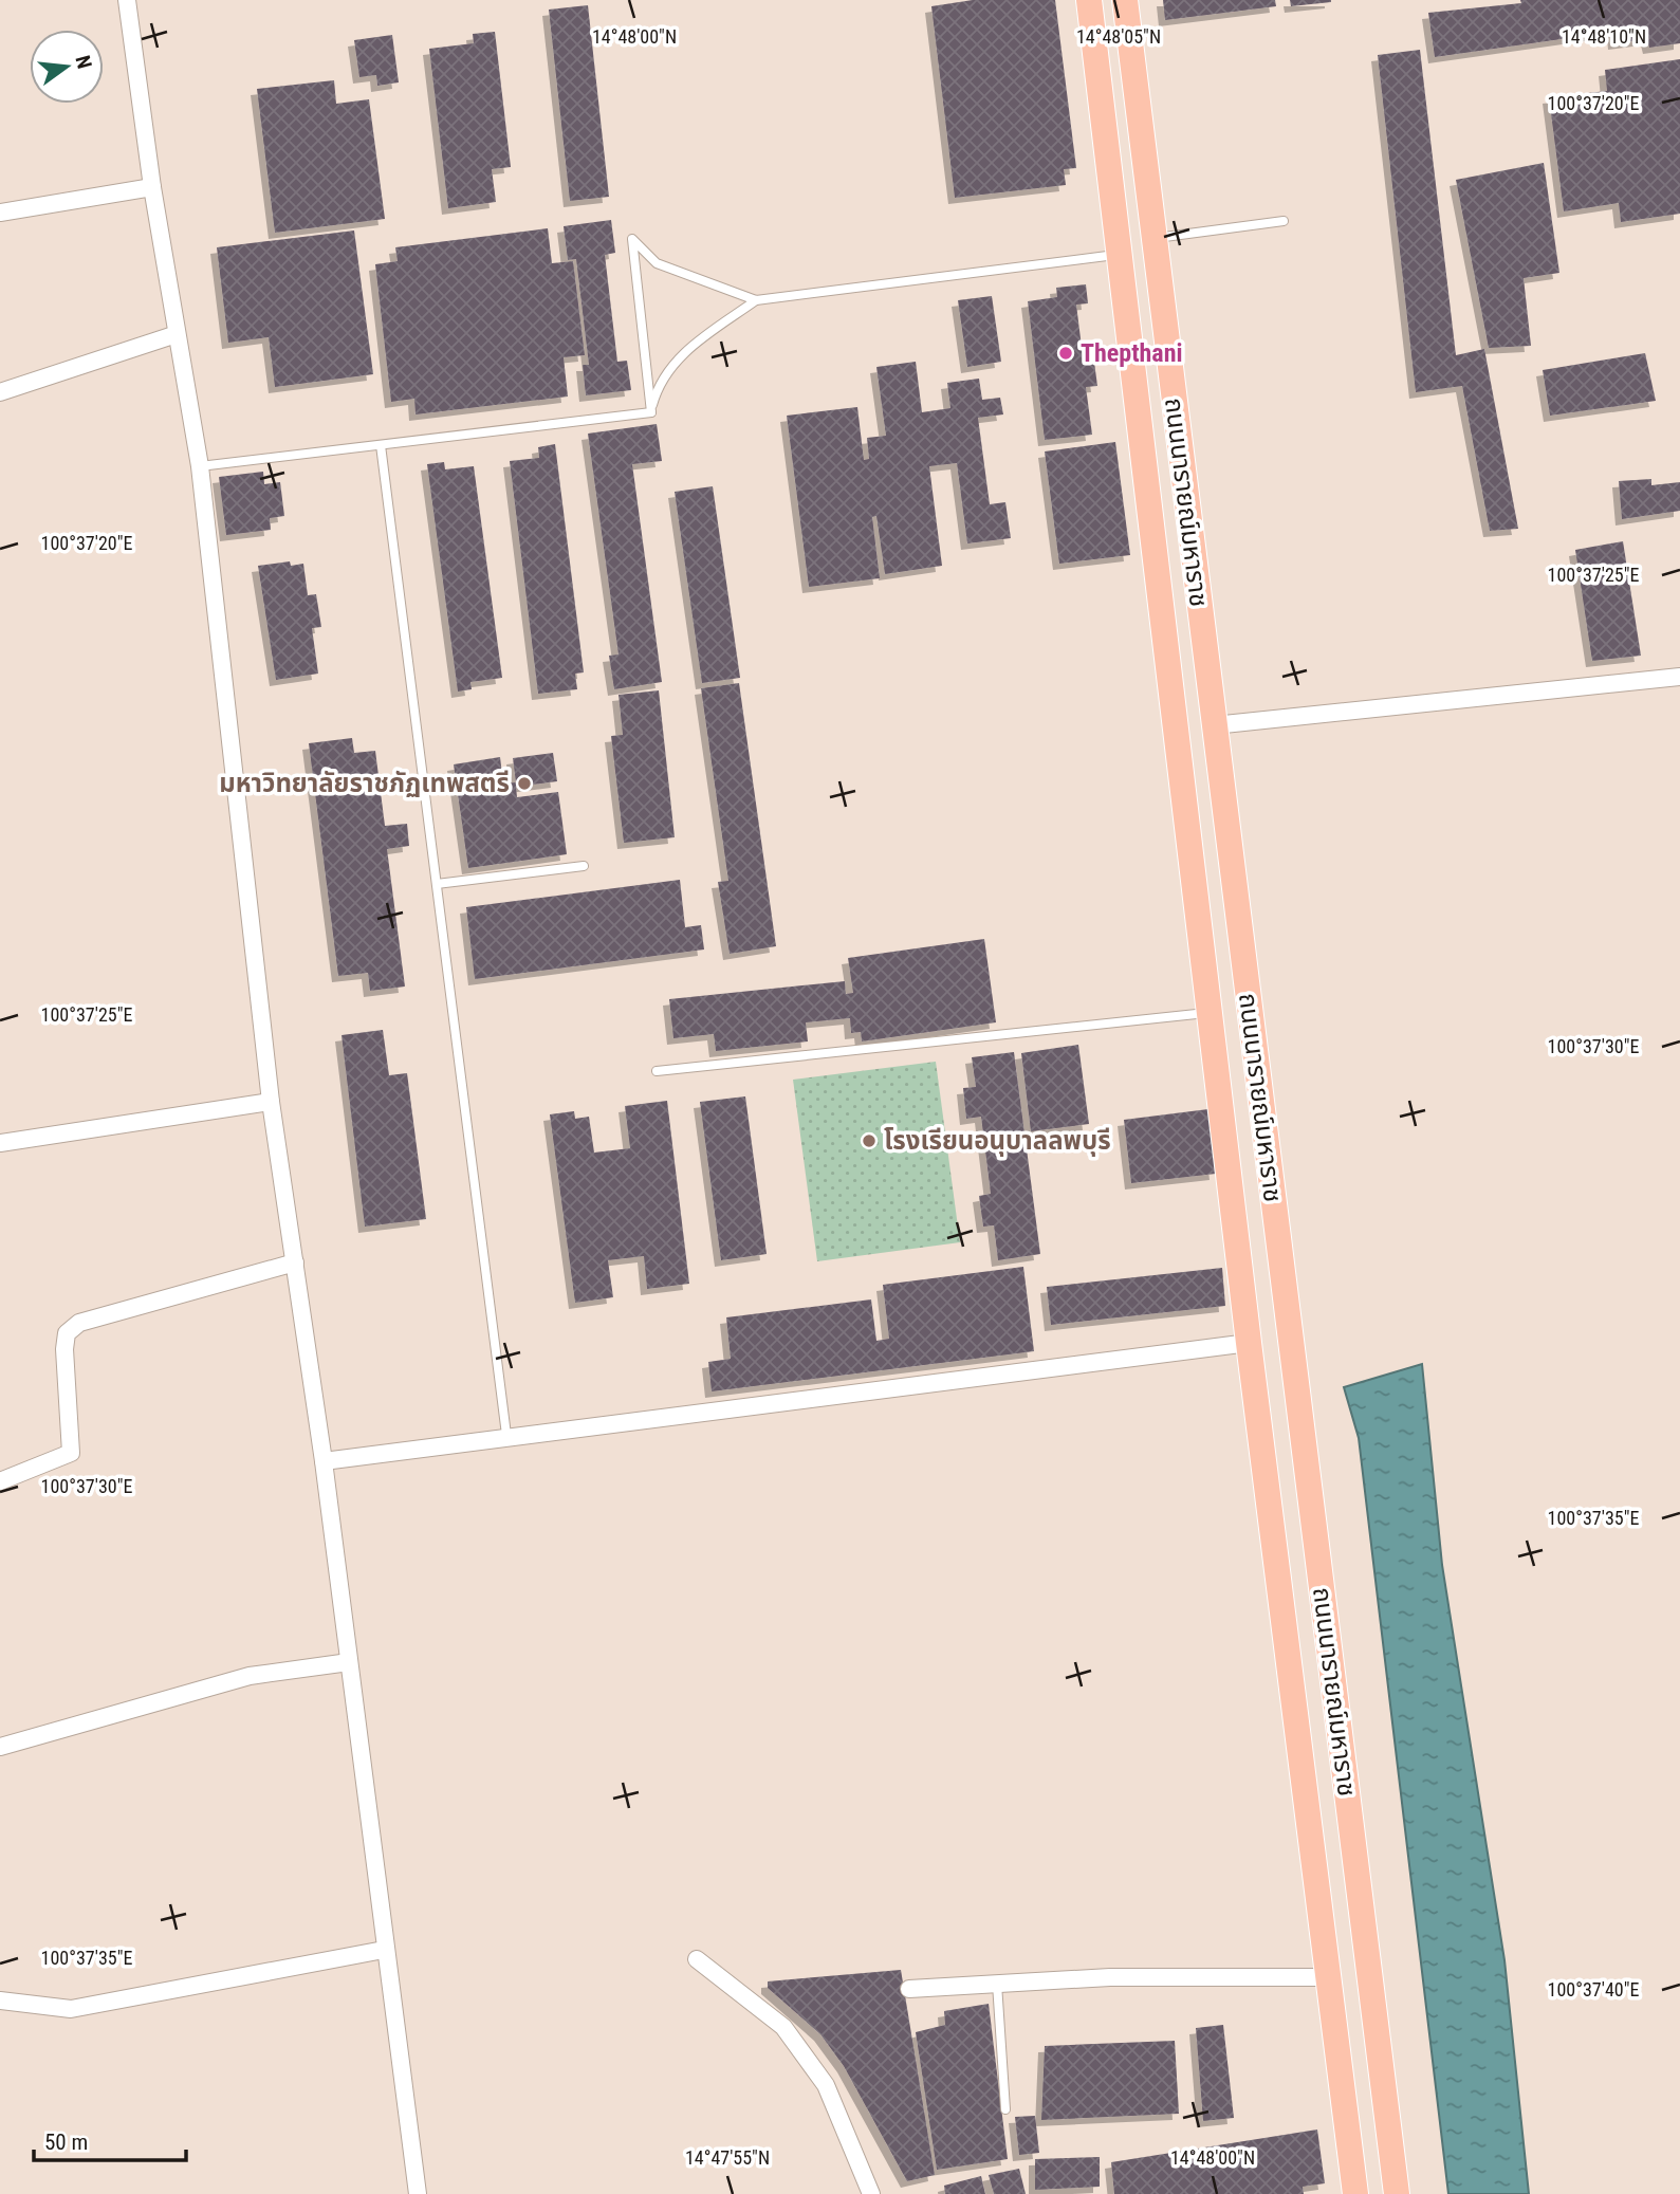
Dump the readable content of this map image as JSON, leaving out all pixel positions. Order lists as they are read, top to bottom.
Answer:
{
  "streets": {
    "main road": ["ถนนนารายณ์มหาราช"]
  },
  "places": ["Thepthani", "มหาวิทยาลัยราชภัฏเทพสตรี", "โรงเรียนอนุบาลลพบุรี"],
  "scale_bar": "50 m",
  "north": "right",
  "coordinates": [
    "14°48'05\"N",
    "14°48'10\"N",
    "14°48'00\"N",
    "100°37'20\"E",
    "100°37'25\"E",
    "100°37'30\"E",
    "100°37'35\"E",
    "100°37'40\"E",
    "14°47'55\"N"
  ]
}
